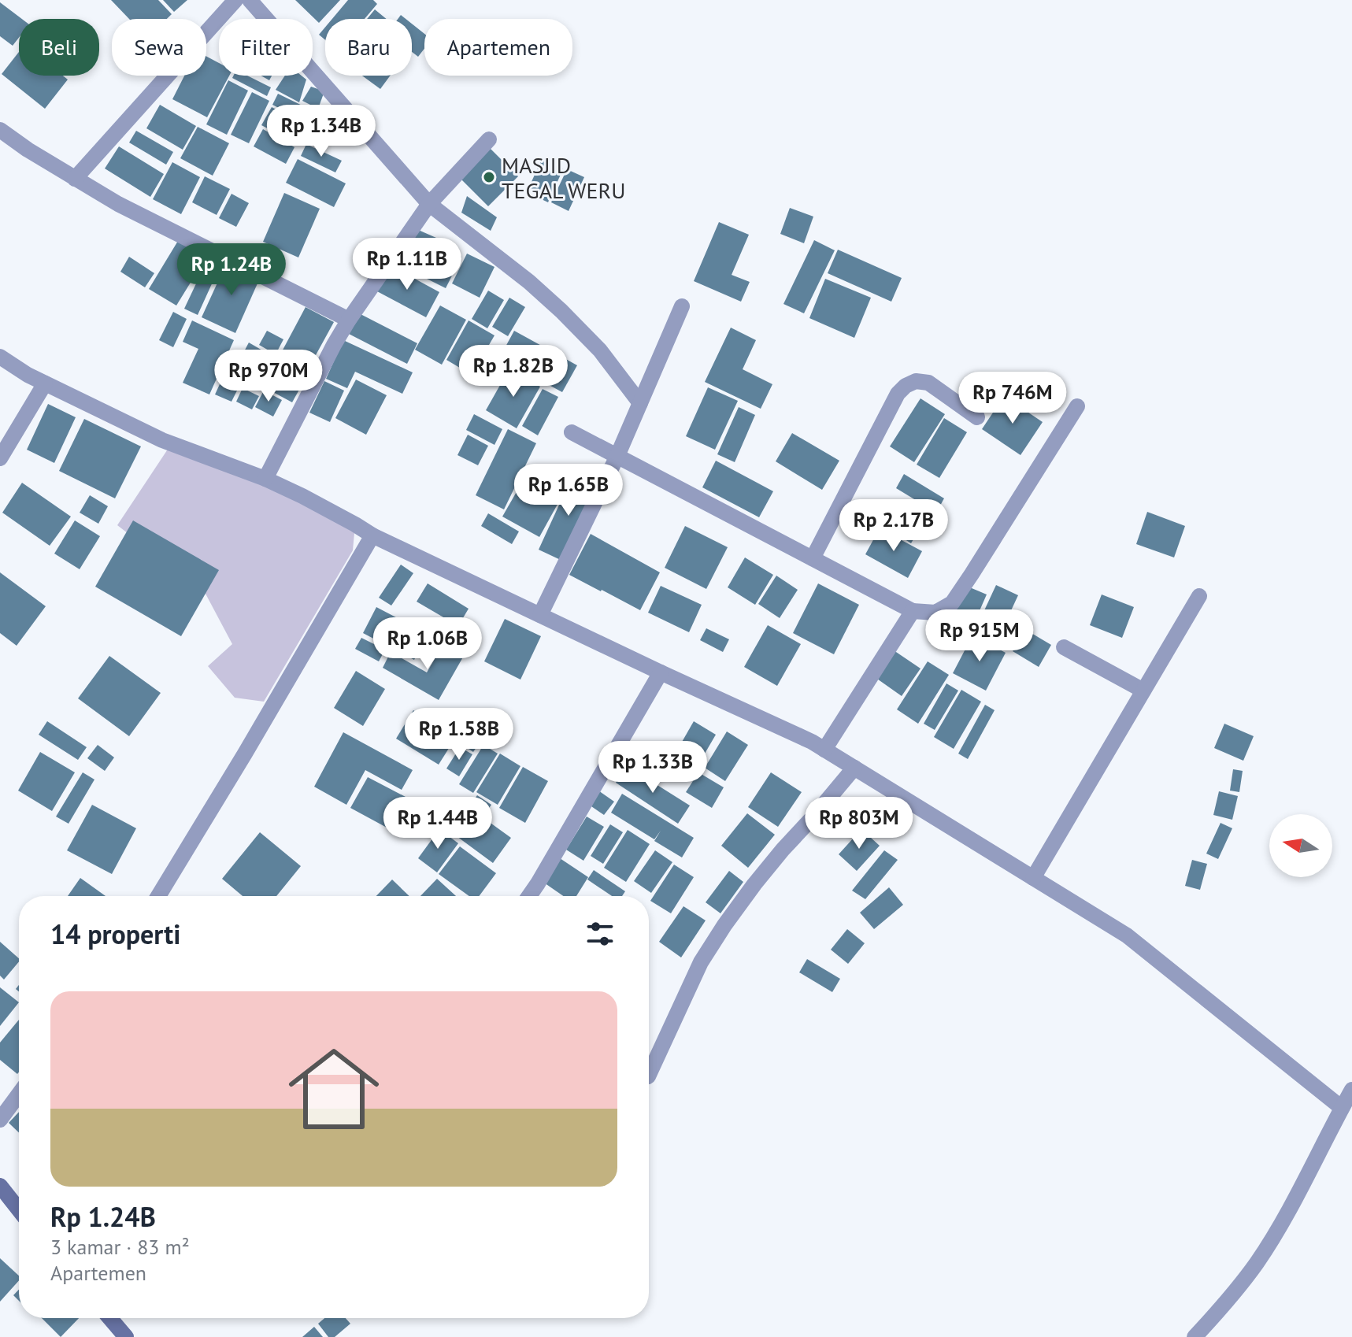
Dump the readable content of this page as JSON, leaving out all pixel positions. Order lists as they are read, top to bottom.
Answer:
{
  "places": ["MASJID TEGAL WERU"],
  "north": "left",
  "page": {
    "chip": [
      "Beli",
      "Sewa",
      "Filter",
      "Baru",
      "Apartemen"
    ],
    "price": [
      "Rp 1.34B",
      "Rp 1.11B",
      "Rp 1.24B",
      "Rp 1.82B",
      "Rp 970M",
      "Rp 746M",
      "Rp 1.65B",
      "Rp 2.17B",
      "Rp 915M",
      "Rp 1.06B",
      "Rp 1.58B",
      "Rp 1.33B",
      "Rp 1.44B",
      "Rp 803M"
    ],
    "heading": "14 properti",
    "list": [
      {
        "name": "Rp 1.24B",
        "note": "3 kamar · 83 m² · Apartemen"
      }
    ]
  }
}
